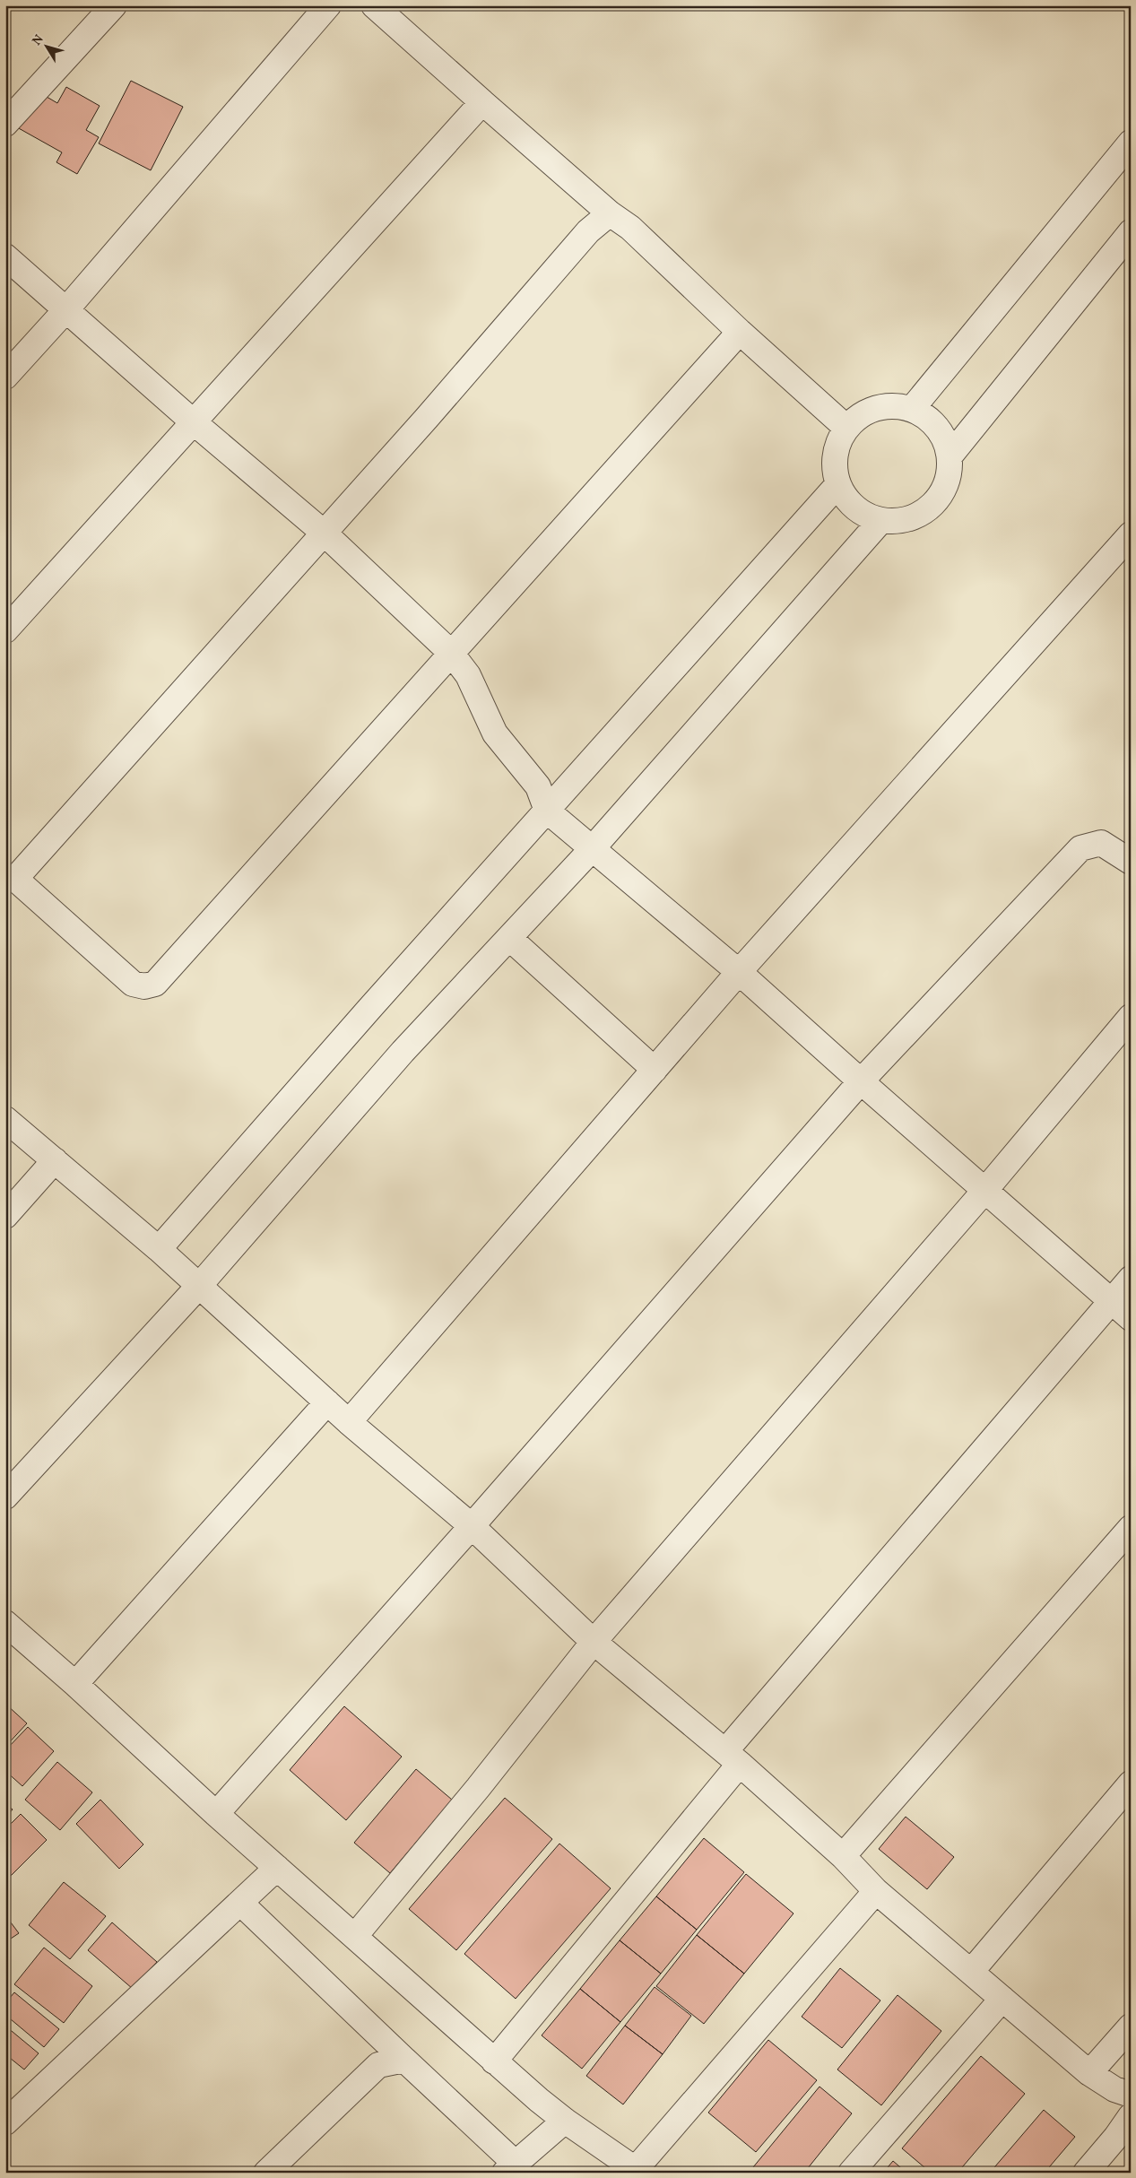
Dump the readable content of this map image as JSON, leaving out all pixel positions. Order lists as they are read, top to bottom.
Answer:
{
  "north": "top left"
}
